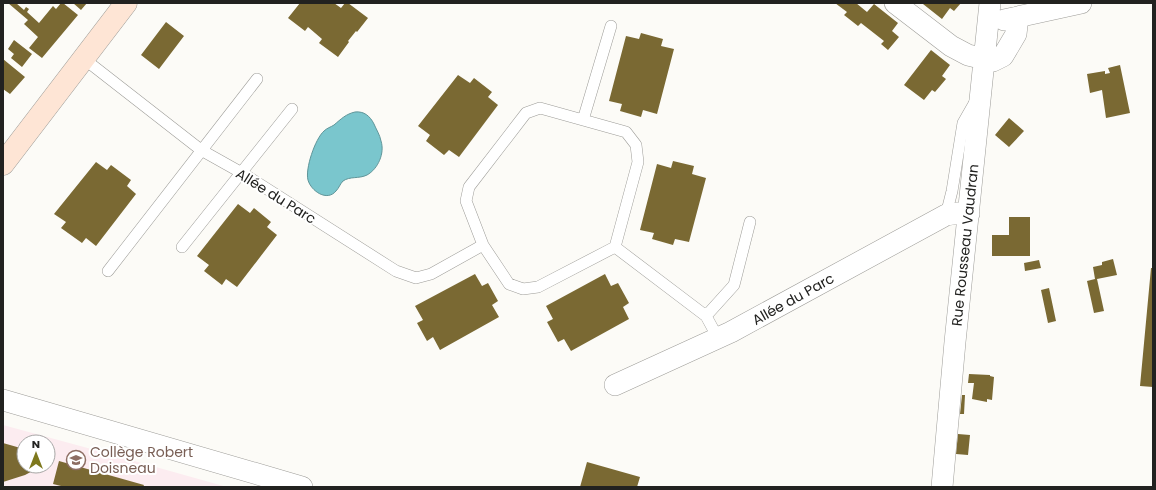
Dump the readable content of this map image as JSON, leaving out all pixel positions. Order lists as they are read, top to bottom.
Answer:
{
  "streets": {
    "street": ["Allée du Parc", "Rue Rousseau Vaudran"]
  },
  "crossings": [
    ["Allée du Parc", "Rue Rousseau Vaudran"]
  ],
  "places": {
    "school or university": ["Collège Robert Doisneau"]
  },
  "north": "top"
}
